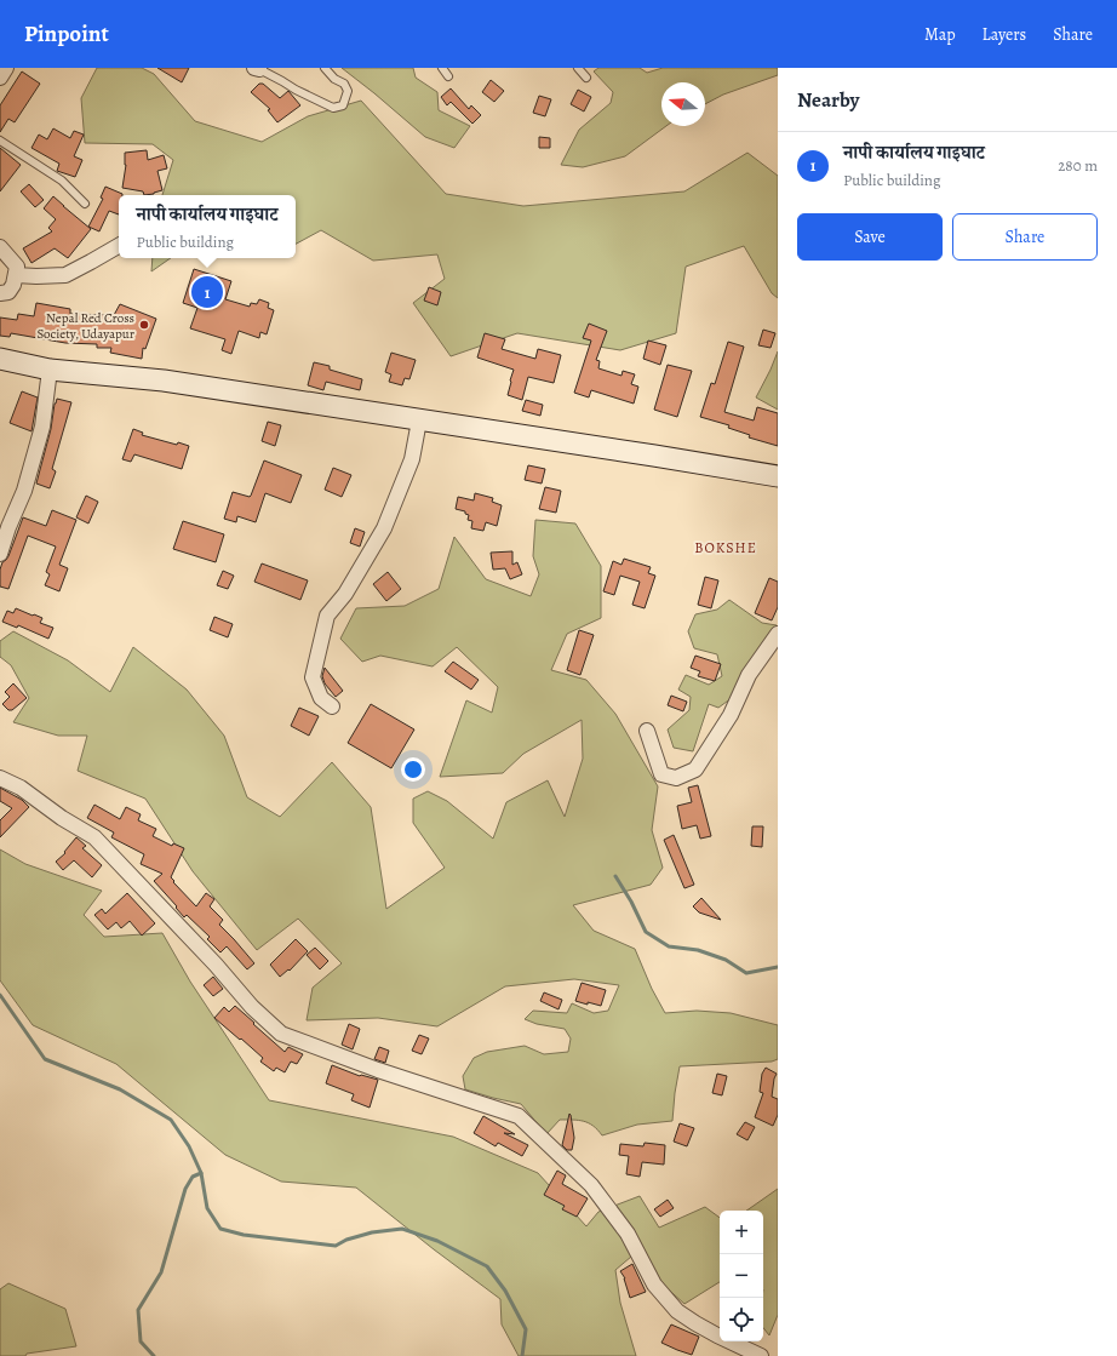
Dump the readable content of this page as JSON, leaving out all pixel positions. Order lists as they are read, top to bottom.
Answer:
{
  "districts": ["BOKSHE"],
  "places": ["Nepal Red Cross Society, Udayapur"],
  "north": "left",
  "page": {
    "header": "Pinpoint",
    "nav": ["Map", "Layers", "Share"],
    "heading": "Nearby",
    "list": [
      {
        "mark": "1",
        "name": "नापी कार्यालय गाइघाट",
        "note": "Public building",
        "value": "280 m"
      }
    ],
    "popup": ["नापी कार्यालय गाइघाट", "Public building"],
    "buttons": ["Save", "Share"],
    "pins": "1",
    "map_buttons": ["+", "−"]
  }
}
